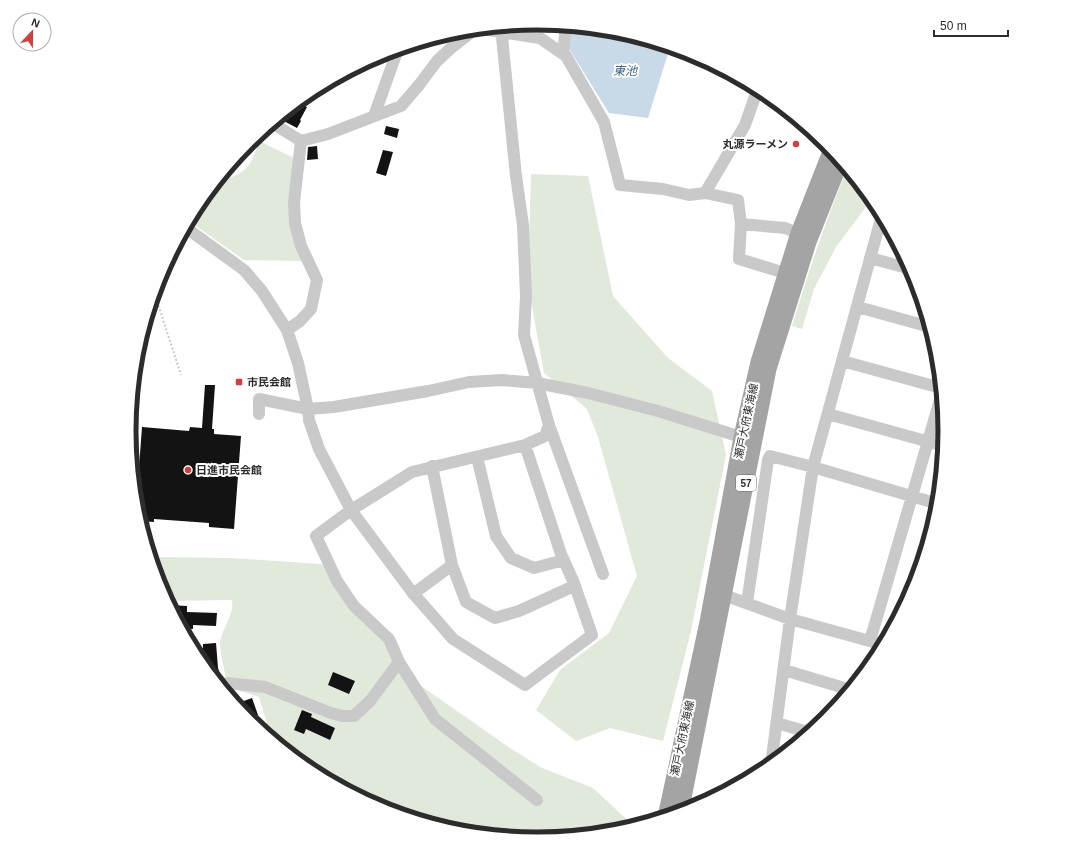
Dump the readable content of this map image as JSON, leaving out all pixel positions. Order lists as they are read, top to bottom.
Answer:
{
  "streets": {
    "main road": ["瀬戸大府東海線", "57"]
  },
  "water": ["東池"],
  "places": {
    "other": ["丸源ラーメン", "日進市民会館"],
    "transit": ["市民会館"]
  },
  "scale_bar": "50 m",
  "north": "top"
}
